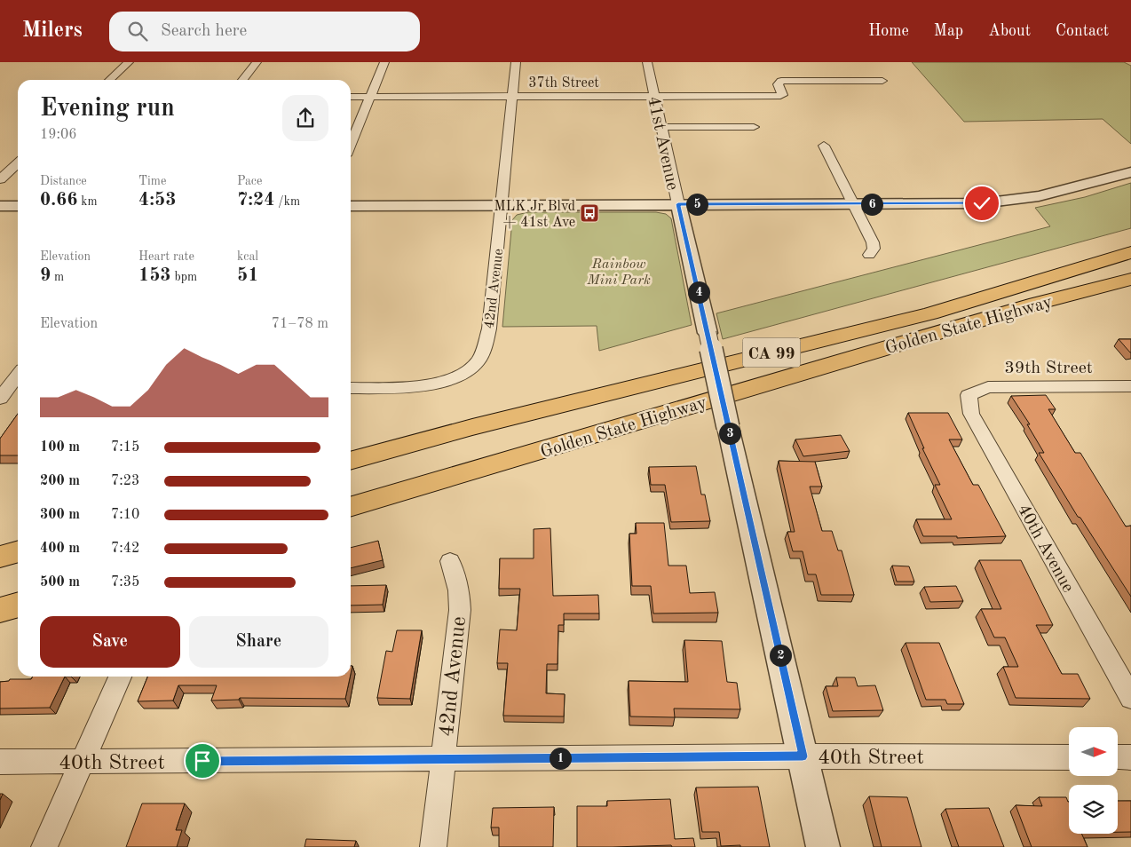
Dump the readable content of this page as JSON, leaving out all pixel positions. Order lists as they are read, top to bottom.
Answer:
{
  "streets": {
    "highway": ["Golden State Highway", "CA 99"],
    "street": [
      "37th Street",
      "41st Avenue",
      "42nd Avenue",
      "39th Street",
      "40th Avenue",
      "40th Street"
    ]
  },
  "crossings": [
    ["37th Street", "41st Avenue"],
    ["37th Street", "42nd Avenue"],
    ["41st Avenue", "40th Street"],
    ["42nd Avenue", "40th Street"],
    ["39th Street", "40th Avenue"]
  ],
  "parks": ["Rainbow Mini Park"],
  "places": {
    "bus stop": ["MLK Jr Blvd + 41st Ave"]
  },
  "north": "right",
  "page": {
    "header": "Milers",
    "search": "Search here",
    "nav": [
      "Home",
      "Map",
      "About",
      "Contact"
    ],
    "heading": ["Evening run", "19:06"],
    "stats": [
      ["Distance", "0.66 km"],
      ["Time", "4:53"],
      ["Pace", "7:24 /km"],
      ["Elevation", "9 m"],
      ["Heart rate", "153 bpm"],
      ["kcal", "51"]
    ],
    "pins": [
      "5",
      "6",
      "4",
      "3",
      "2",
      "1"
    ],
    "chart": ["Elevation", "71–78 m"],
    "list": [
      {
        "name": "100 m",
        "note": "7:15"
      },
      {
        "name": "200 m",
        "note": "7:23"
      },
      {
        "name": "300 m",
        "note": "7:10"
      },
      {
        "name": "400 m",
        "note": "7:42"
      },
      {
        "name": "500 m",
        "note": "7:35"
      }
    ],
    "buttons": ["Save", "Share"]
  }
}
